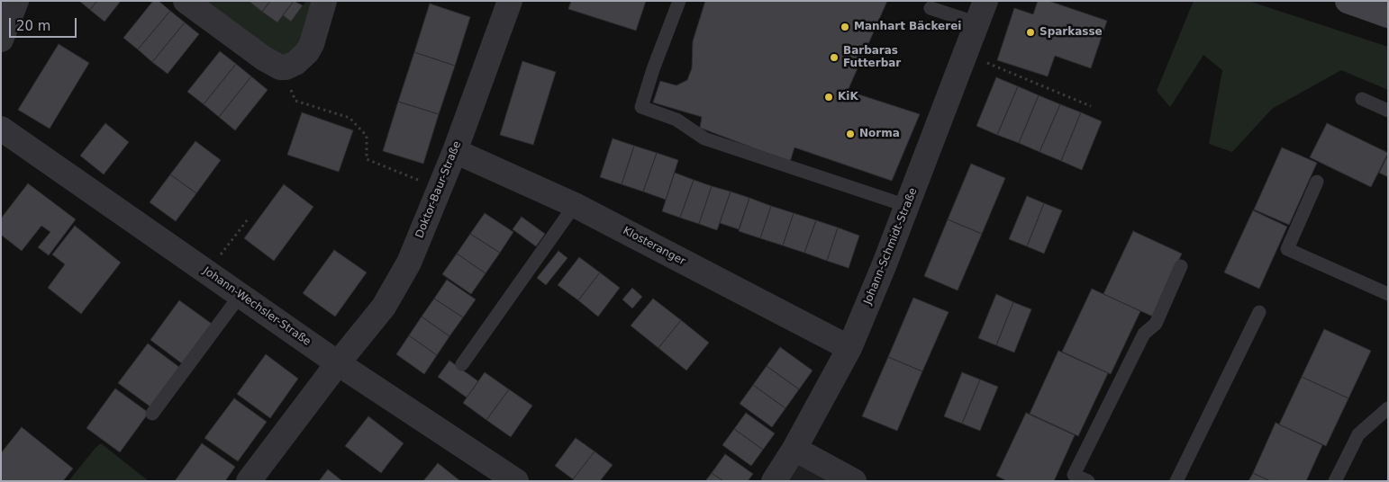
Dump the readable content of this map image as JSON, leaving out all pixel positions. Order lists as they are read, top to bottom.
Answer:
{
  "streets": {
    "street": [
      "Doktor-Baur-Straße",
      "Klosteranger",
      "Johann-Schmidt-Straße",
      "Johann-Wechsler-Straße"
    ]
  },
  "crossings": [
    ["Doktor-Baur-Straße", "Klosteranger"],
    ["Doktor-Baur-Straße", "Johann-Wechsler-Straße"],
    ["Klosteranger", "Johann-Schmidt-Straße"]
  ],
  "places": [
    "Manhart Bäckerei",
    "Sparkasse",
    "Barbaras Futterbar",
    "KiK",
    "Norma"
  ],
  "scale_bar": "20 m"
}
